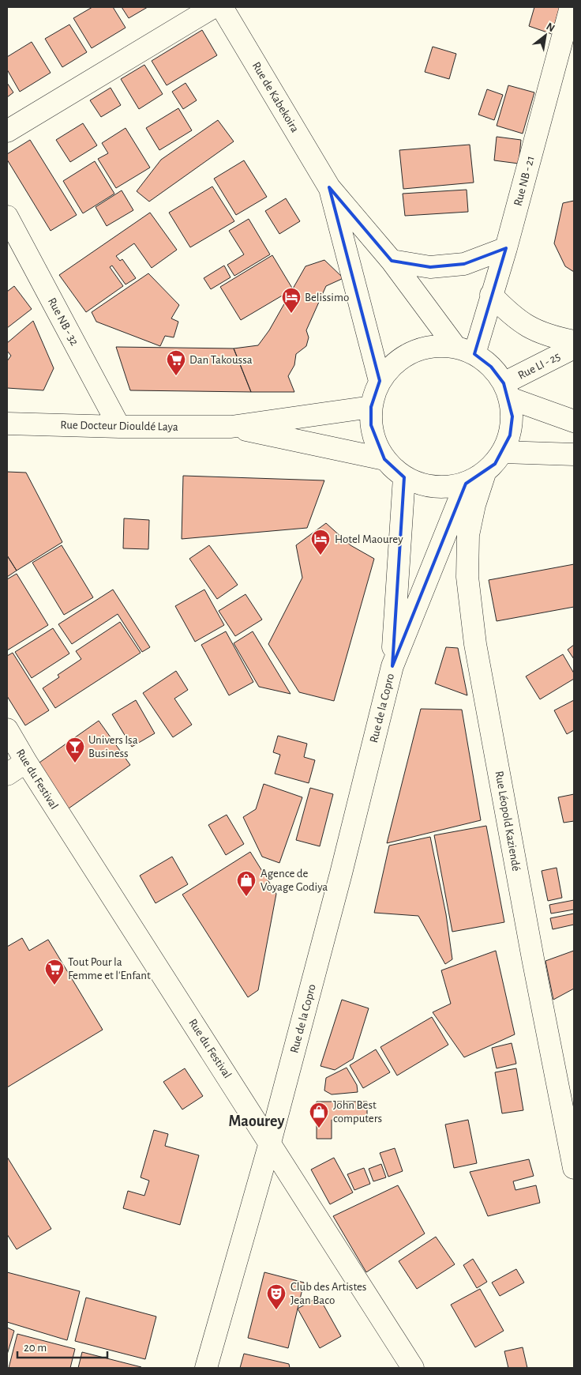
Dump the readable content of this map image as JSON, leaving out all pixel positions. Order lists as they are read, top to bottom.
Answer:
{
  "streets": {
    "street": [
      "Rue de Kabekoira",
      "Rue NB - 21",
      "Rue NB - 32",
      "Rue LI - 25",
      "Rue Docteur Diouldé Laya",
      "Rue de la Copro",
      "Rue du Festival",
      "Rue Léopold Kaziendé"
    ]
  },
  "crossings": [
    ["Rue de Kabekoira", "Rue NB - 21"],
    ["Rue de Kabekoira", "Rue LI - 25"],
    ["Rue de Kabekoira", "Rue Docteur Diouldé Laya"],
    ["Rue de Kabekoira", "Rue de la Copro"],
    ["Rue de Kabekoira", "Rue Léopold Kaziendé"],
    ["Rue NB - 21", "Rue LI - 25"],
    ["Rue NB - 21", "Rue Docteur Diouldé Laya"],
    ["Rue NB - 21", "Rue de la Copro"],
    ["Rue NB - 21", "Rue Léopold Kaziendé"],
    ["Rue NB - 32", "Rue Docteur Diouldé Laya"],
    ["Rue LI - 25", "Rue Docteur Diouldé Laya"],
    ["Rue LI - 25", "Rue de la Copro"],
    ["Rue LI - 25", "Rue Léopold Kaziendé"],
    ["Rue Docteur Diouldé Laya", "Rue de la Copro"],
    ["Rue Docteur Diouldé Laya", "Rue Léopold Kaziendé"],
    ["Rue de la Copro", "Rue du Festival"],
    ["Rue de la Copro", "Rue Léopold Kaziendé"]
  ],
  "districts": ["Maourey"],
  "places": {
    "hotel": ["Belissimo", "Hotel Maourey"],
    "supermarket": ["Dan Takoussa", "Tout Pour la Femme et l'Enfant"],
    "bar": ["Univers Isa Business"],
    "shop": ["Agence de Voyage Godiya", "John Best computers"],
    "theatre": ["Club des Artistes Jean Baco"]
  },
  "scale_bar": "20 m",
  "north": "top right"
}
